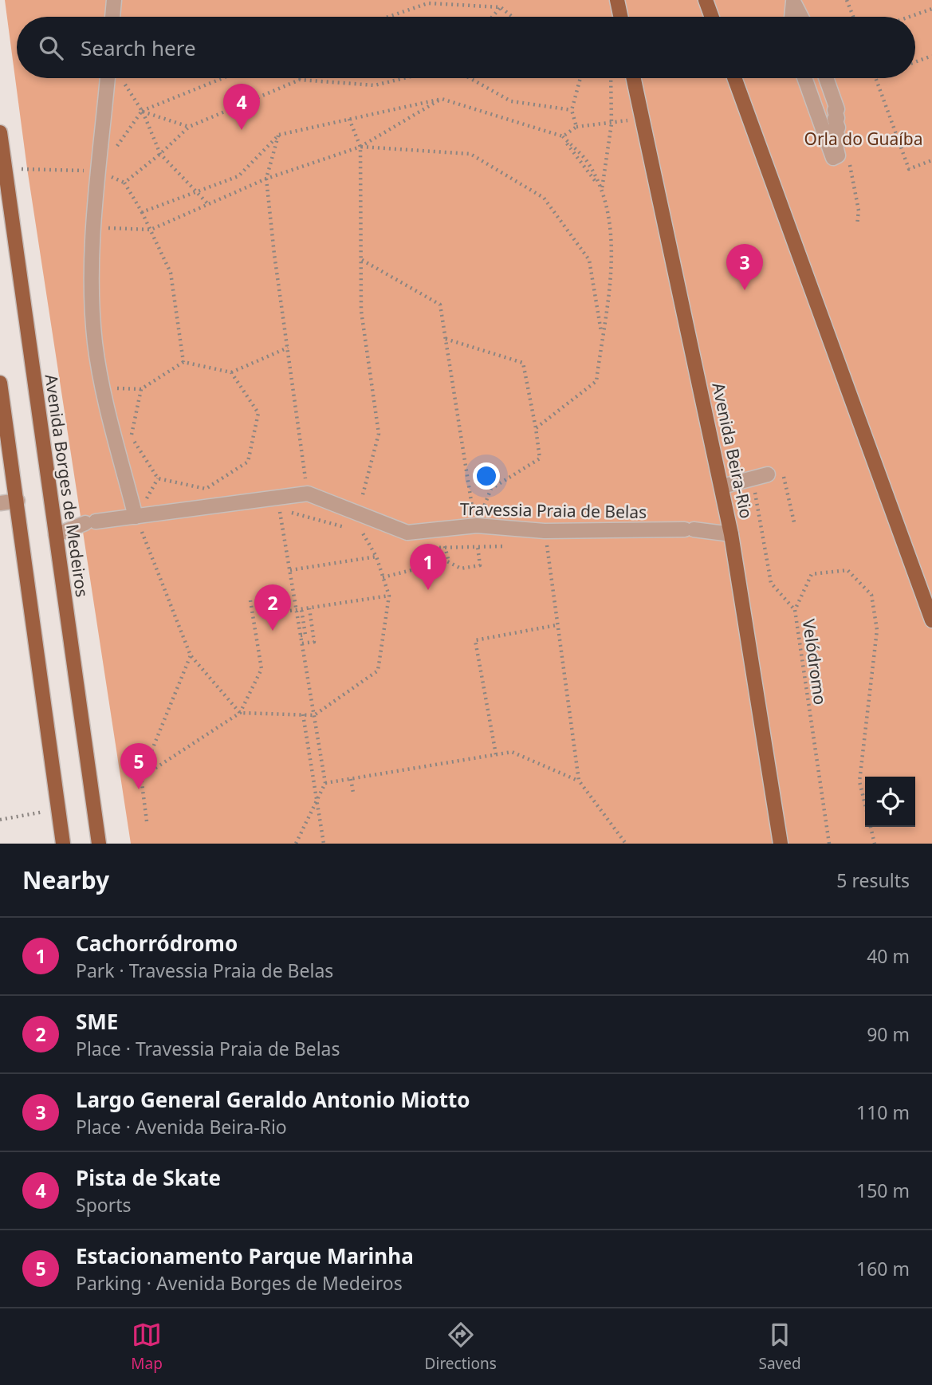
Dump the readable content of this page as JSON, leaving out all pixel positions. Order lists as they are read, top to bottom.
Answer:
{
  "streets": {
    "main road": ["Avenida Beira-Rio", "Avenida Borges de Medeiros"],
    "street": ["Travessia Praia de Belas"],
    "path": ["Velódromo"]
  },
  "crossings": [
    ["Avenida Beira-Rio", "Travessia Praia de Belas"]
  ],
  "parks": ["Orla do Guaíba"],
  "page": {
    "search": "Search here",
    "pins": [
      "4",
      "3",
      "1",
      "2",
      "5"
    ],
    "heading": ["Nearby", "5 results"],
    "list": [
      {
        "mark": "1",
        "name": "Cachorródromo",
        "note": "Park · Travessia Praia de Belas",
        "value": "40 m"
      },
      {
        "mark": "2",
        "name": "SME",
        "note": "Place · Travessia Praia de Belas",
        "value": "90 m"
      },
      {
        "mark": "3",
        "name": "Largo General Geraldo Antonio Miotto",
        "note": "Place · Avenida Beira-Rio",
        "value": "110 m"
      },
      {
        "mark": "4",
        "name": "Pista de Skate",
        "note": "Sports",
        "value": "150 m"
      },
      {
        "mark": "5",
        "name": "Estacionamento Parque Marinha",
        "note": "Parking · Avenida Borges de Medeiros",
        "value": "160 m"
      }
    ],
    "nav": ["Map", "Directions", "Saved"]
  }
}
